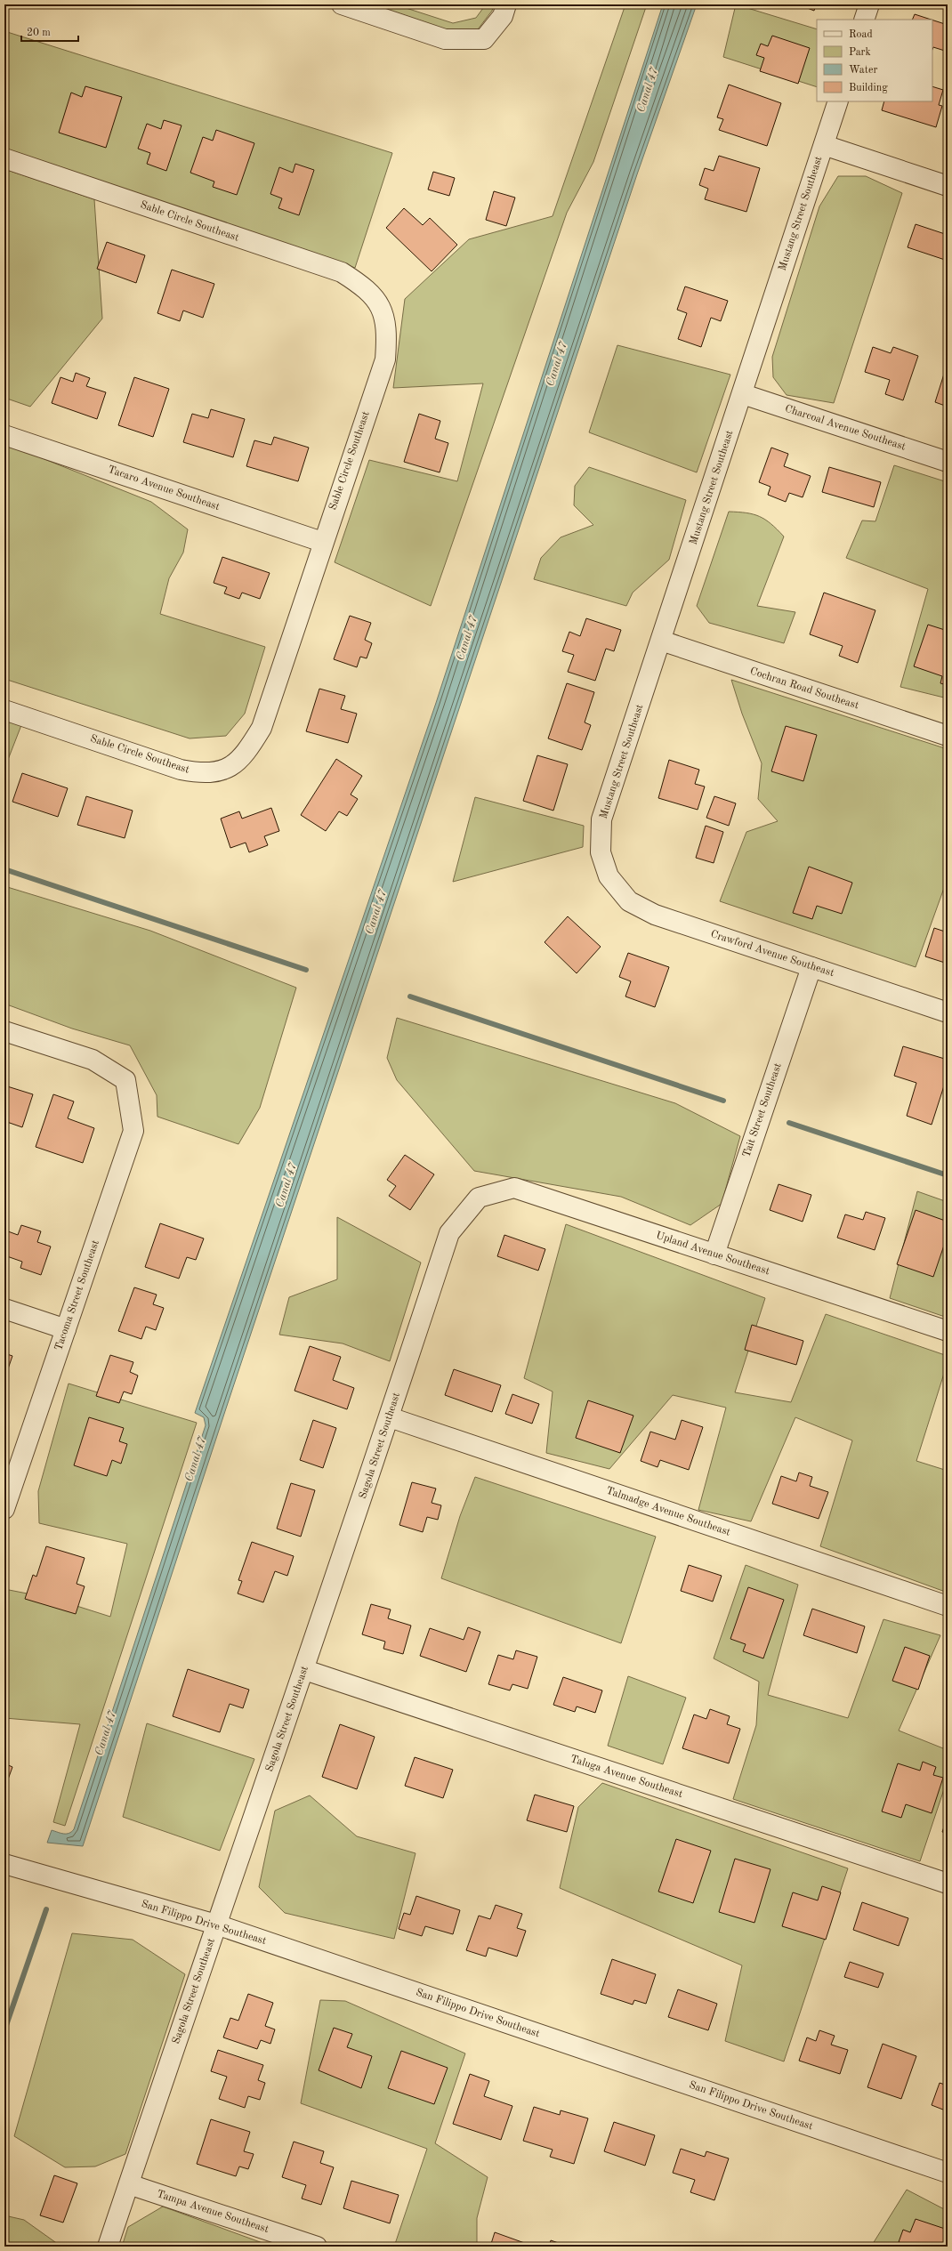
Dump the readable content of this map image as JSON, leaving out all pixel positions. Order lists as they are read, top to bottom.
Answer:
{
  "streets": {
    "street": [
      "Mustang Street Southeast",
      "Sable Circle Southeast",
      "Charcoal Avenue Southeast",
      "Tacaro Avenue Southeast",
      "Cochran Road Southeast",
      "Crawford Avenue Southeast",
      "Tait Street Southeast",
      "Upland Avenue Southeast",
      "Tacoma Street Southeast",
      "Sagola Street Southeast",
      "Talmadge Avenue Southeast",
      "Taluga Avenue Southeast",
      "San Filippo Drive Southeast",
      "Tampa Avenue Southeast"
    ]
  },
  "crossings": [
    ["Mustang Street Southeast", "Charcoal Avenue Southeast"],
    ["Mustang Street Southeast", "Cochran Road Southeast"],
    ["Mustang Street Southeast", "Crawford Avenue Southeast"],
    ["Sable Circle Southeast", "Tacaro Avenue Southeast"],
    ["Crawford Avenue Southeast", "Tait Street Southeast"],
    ["Tait Street Southeast", "Upland Avenue Southeast"],
    ["Upland Avenue Southeast", "Sagola Street Southeast"],
    ["Sagola Street Southeast", "Talmadge Avenue Southeast"],
    ["Sagola Street Southeast", "Taluga Avenue Southeast"],
    ["Sagola Street Southeast", "San Filippo Drive Southeast"],
    ["Sagola Street Southeast", "Tampa Avenue Southeast"]
  ],
  "water": ["Canal 47"],
  "legend": [
    "Road",
    "Park",
    "Water",
    "Building"
  ],
  "scale_bar": "20 m"
}
